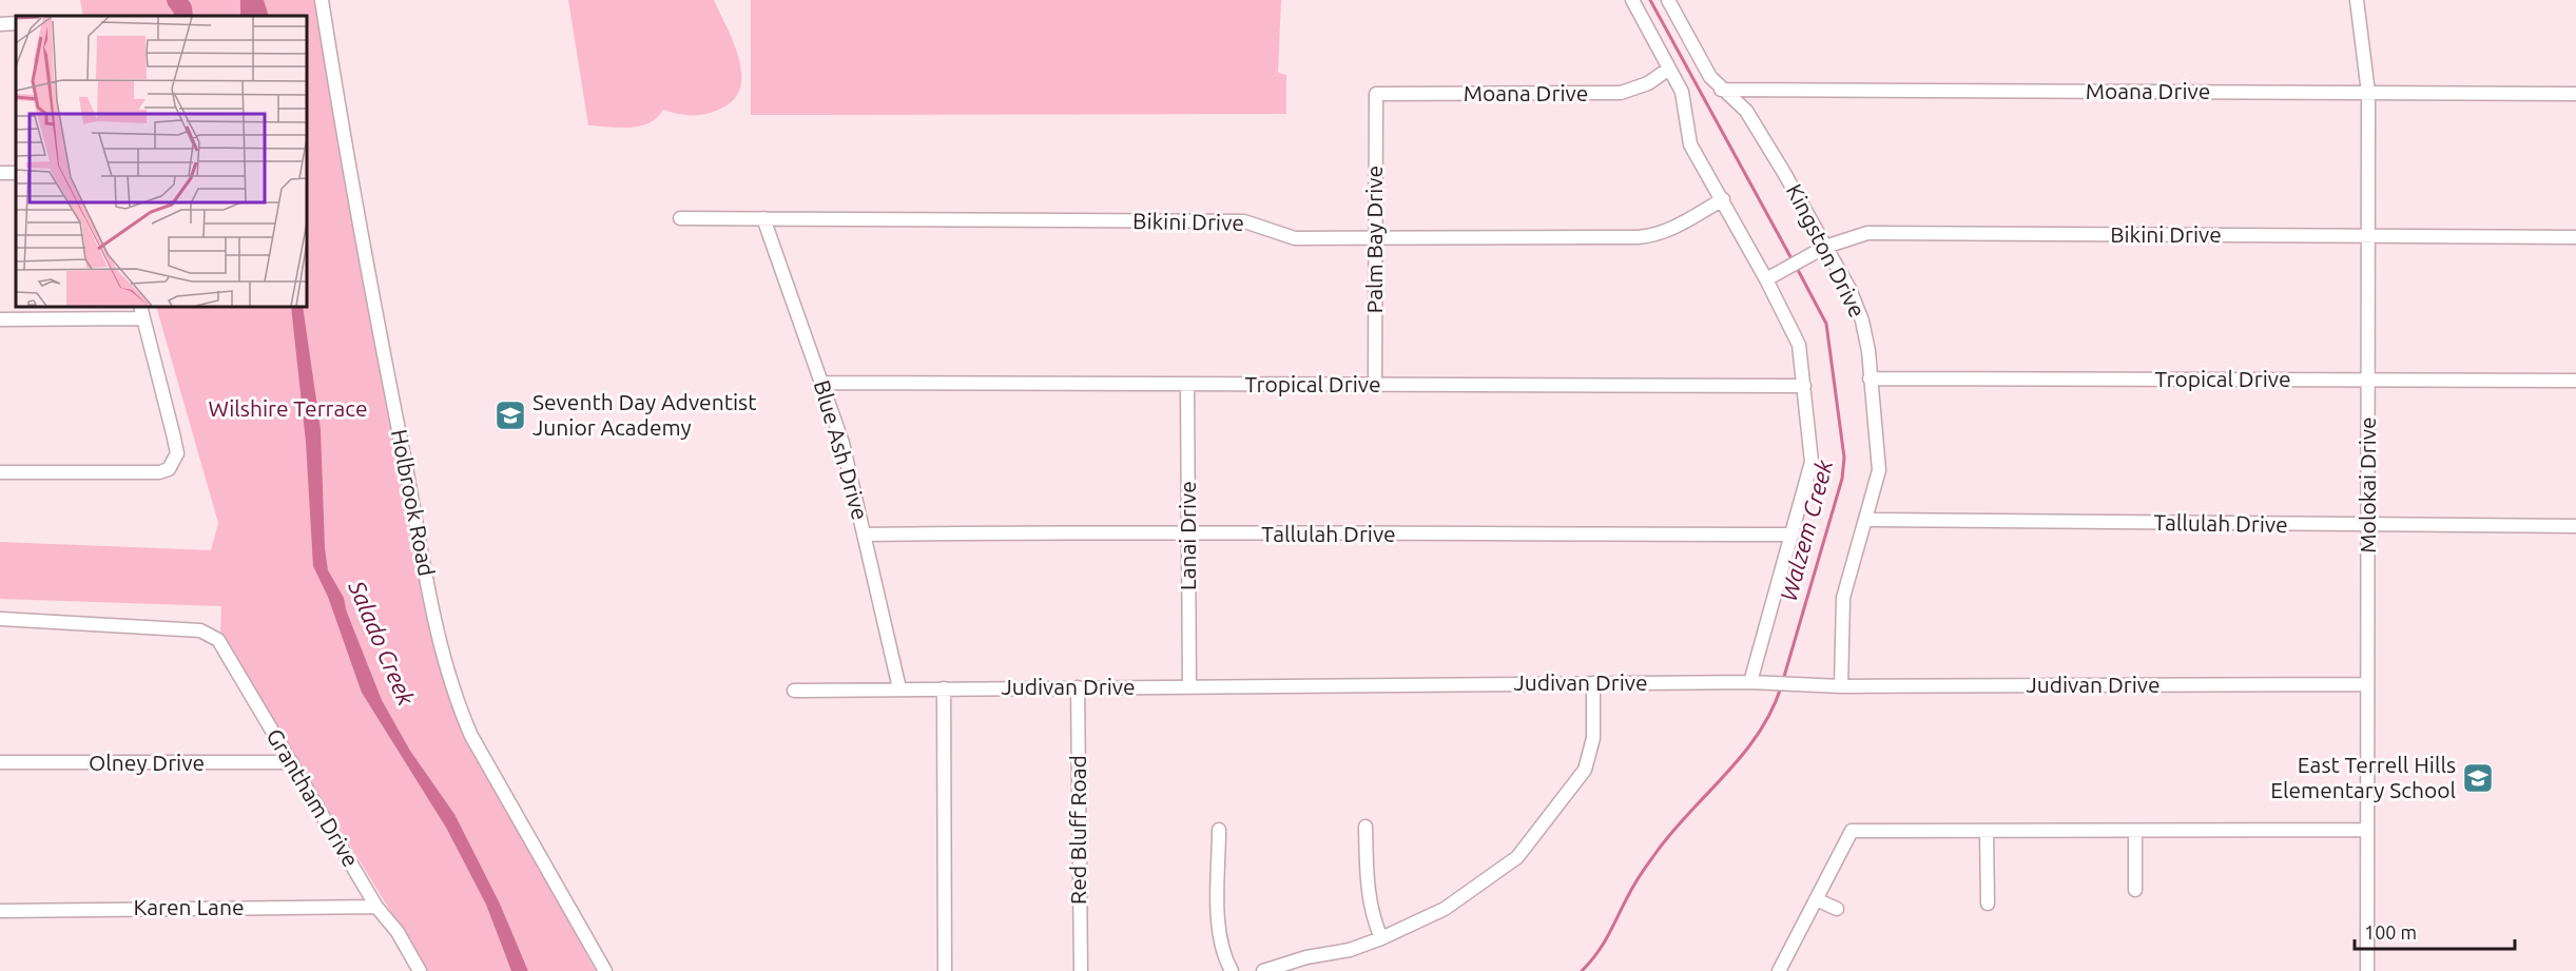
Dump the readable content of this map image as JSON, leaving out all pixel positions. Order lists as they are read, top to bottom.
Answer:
{
  "streets": {
    "street": [
      "Moana Drive",
      "Bikini Drive",
      "Palm Bay Drive",
      "Kingston Drive",
      "Tropical Drive",
      "Blue Ash Drive",
      "Molokai Drive",
      "Holbrook Road",
      "Tallulah Drive",
      "Lanai Drive",
      "Judivan Drive",
      "Olney Drive",
      "Grantham Drive",
      "Red Bluff Road",
      "Karen Lane"
    ]
  },
  "crossings": [
    ["Moana Drive", "Palm Bay Drive"],
    ["Moana Drive", "Kingston Drive"],
    ["Moana Drive", "Molokai Drive"],
    ["Bikini Drive", "Palm Bay Drive"],
    ["Bikini Drive", "Kingston Drive"],
    ["Bikini Drive", "Blue Ash Drive"],
    ["Bikini Drive", "Molokai Drive"],
    ["Palm Bay Drive", "Tropical Drive"],
    ["Kingston Drive", "Tropical Drive"],
    ["Kingston Drive", "Tallulah Drive"],
    ["Kingston Drive", "Judivan Drive"],
    ["Tropical Drive", "Blue Ash Drive"],
    ["Tropical Drive", "Molokai Drive"],
    ["Tropical Drive", "Lanai Drive"],
    ["Blue Ash Drive", "Tallulah Drive"],
    ["Blue Ash Drive", "Judivan Drive"],
    ["Molokai Drive", "Tallulah Drive"],
    ["Molokai Drive", "Judivan Drive"],
    ["Tallulah Drive", "Lanai Drive"],
    ["Lanai Drive", "Judivan Drive"],
    ["Judivan Drive", "Red Bluff Road"],
    ["Olney Drive", "Grantham Drive"],
    ["Grantham Drive", "Karen Lane"]
  ],
  "water": ["Walzem Creek", "Salado Creek"],
  "parks": ["Wilshire Terrace"],
  "places": {
    "school or university": ["Seventh Day Adventist Junior Academy", "East Terrell Hills Elementary School"]
  },
  "scale_bar": "100 m"
}
